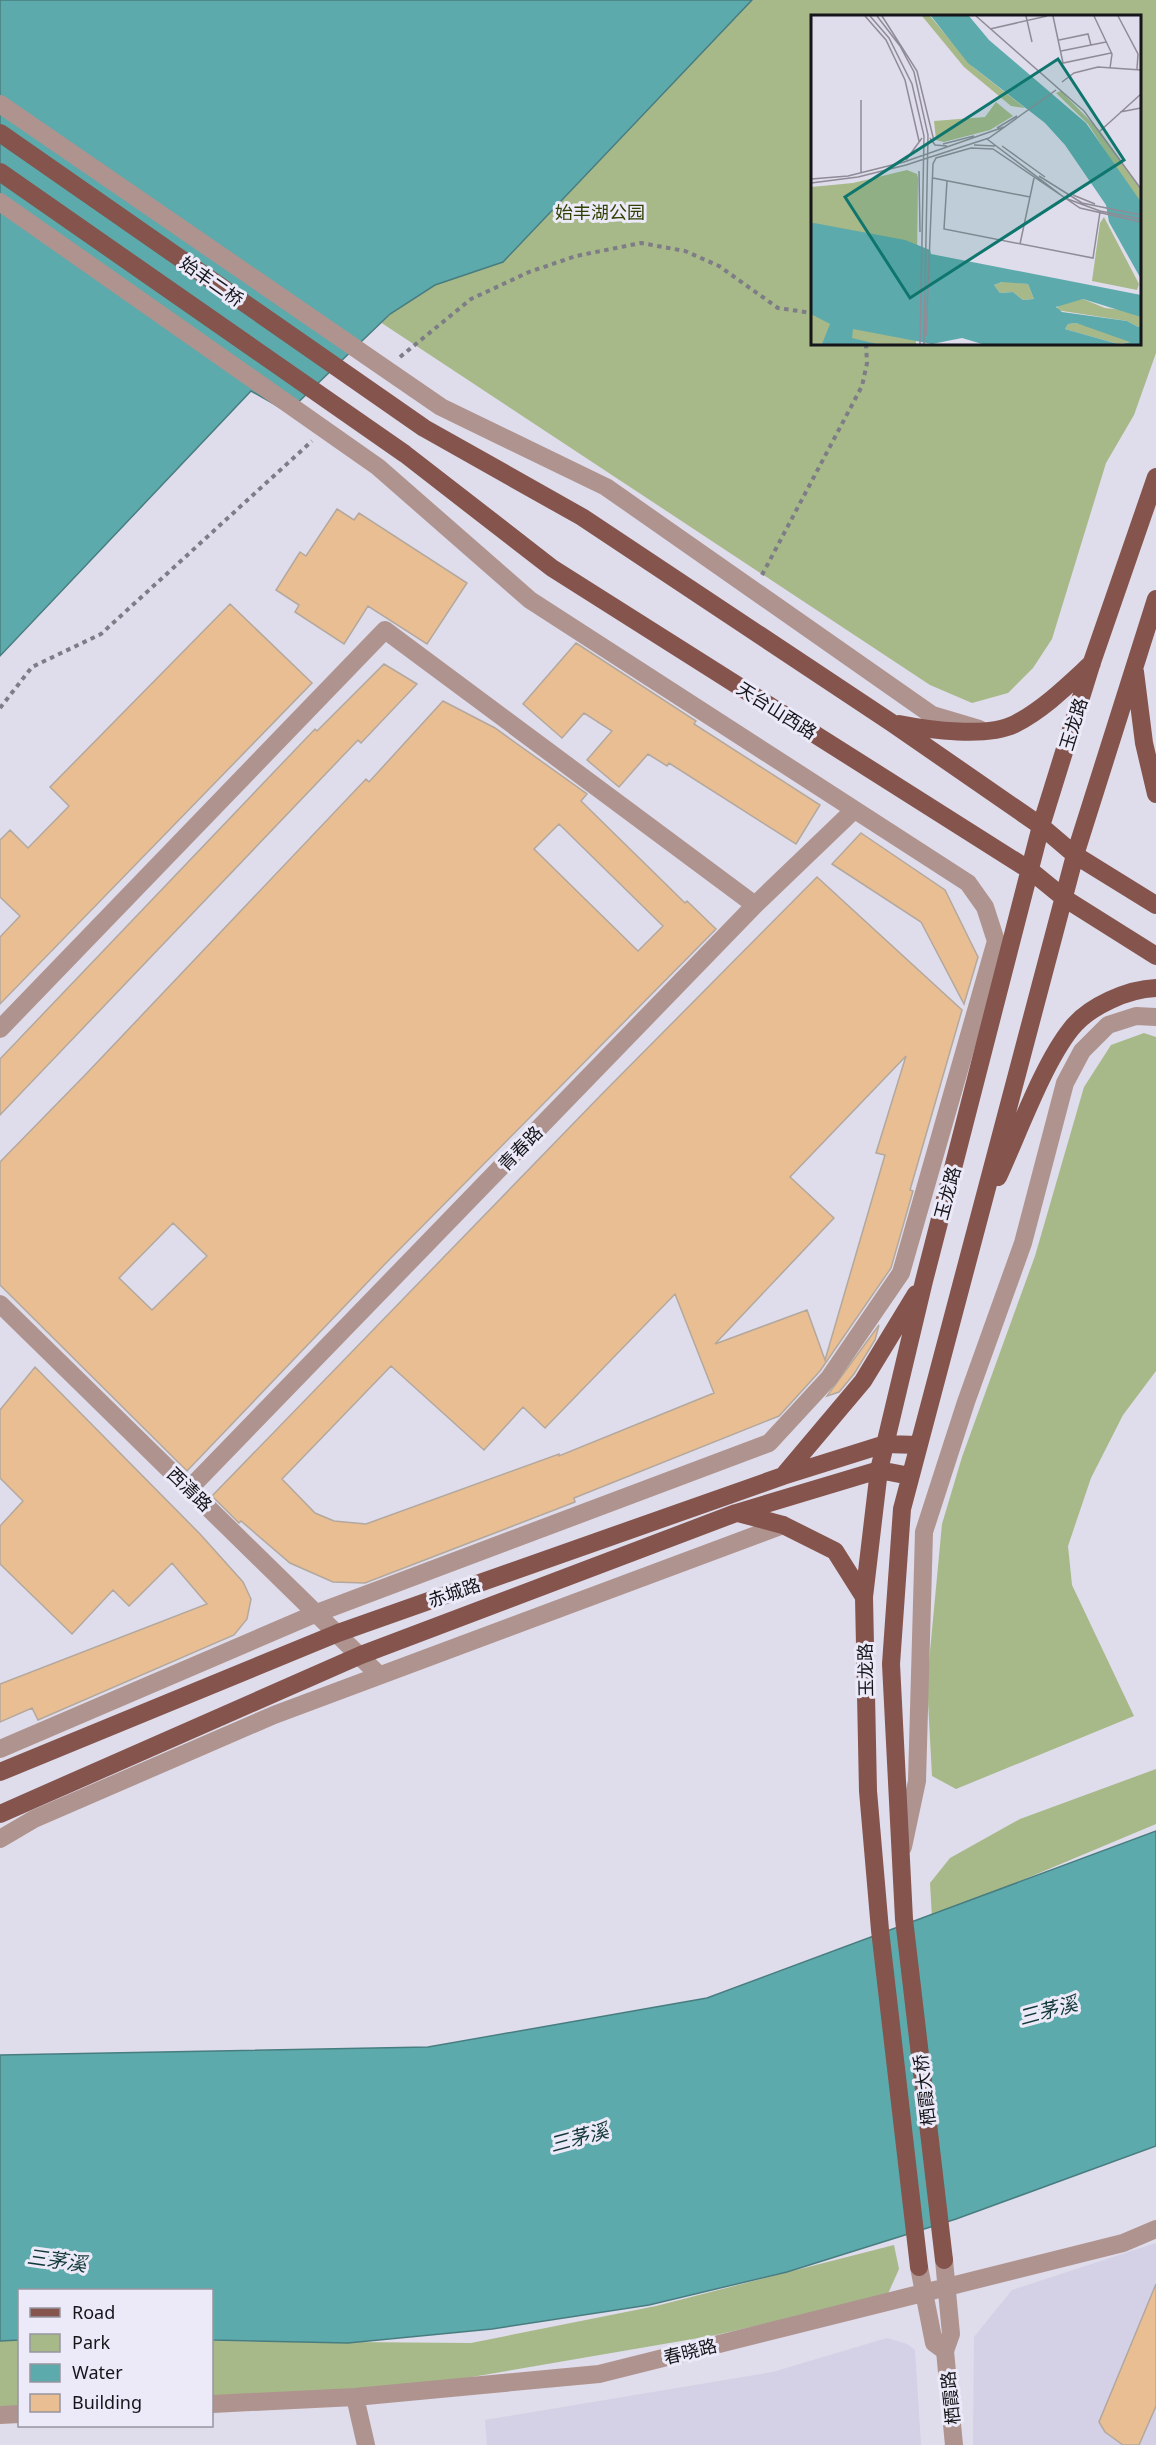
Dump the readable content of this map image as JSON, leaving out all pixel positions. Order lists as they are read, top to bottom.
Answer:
{
  "streets": {
    "main road": [
      "始丰二桥",
      "天台山西路",
      "玉龙路",
      "赤城路",
      "栖霞大桥"
    ],
    "street": [
      "青春路",
      "西清路",
      "春晓路",
      "栖霞路"
    ]
  },
  "crossings": [
    ["始丰二桥", "天台山西路"],
    ["天台山西路", "玉龙路"],
    ["玉龙路", "赤城路"],
    ["玉龙路", "栖霞大桥"],
    ["青春路", "西清路"],
    ["西清路", "赤城路"]
  ],
  "water": ["三茅溪"],
  "parks": ["始丰湖公园"],
  "legend": [
    "Road",
    "Park",
    "Water",
    "Building"
  ]
}
